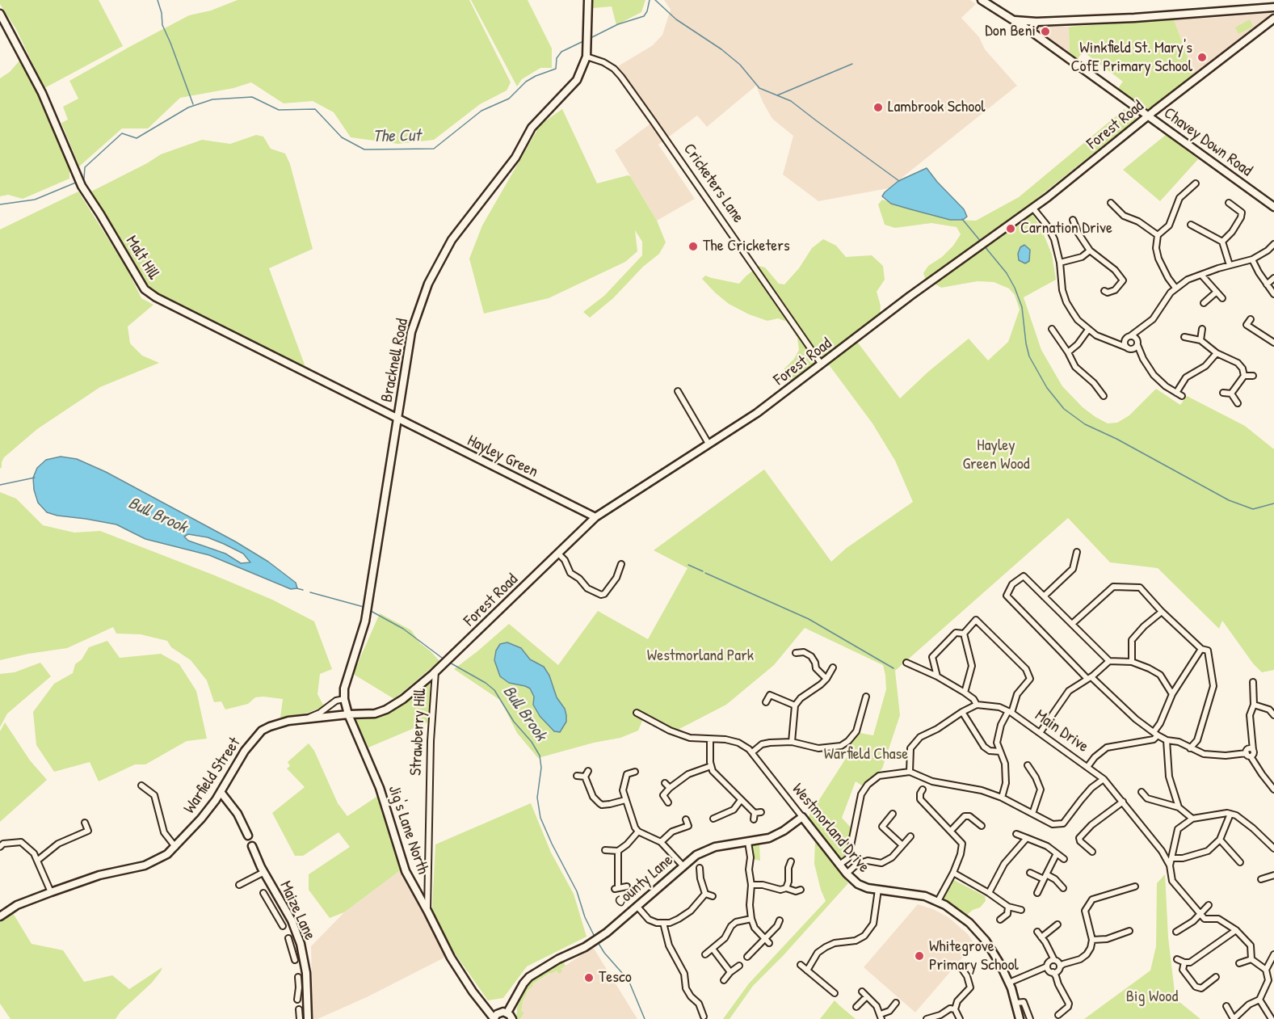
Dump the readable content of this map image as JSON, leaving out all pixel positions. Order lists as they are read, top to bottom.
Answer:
{
  "streets": {
    "main road": [
      "Forest Road",
      "Chavey Down Road",
      "Malt Hill",
      "Bracknell Road",
      "Hayley Green",
      "Warfield Street",
      "Westmorland Drive",
      "Jig's Lane North",
      "County Lane",
      "Maize Lane"
    ],
    "street": ["Cricketers Lane", "Main Drive", "Strawberry Hill"]
  },
  "crossings": [
    ["Forest Road", "Chavey Down Road"],
    ["Forest Road", "Cricketers Lane"],
    ["Forest Road", "Bracknell Road"],
    ["Forest Road", "Hayley Green"],
    ["Forest Road", "Strawberry Hill"],
    ["Forest Road", "Warfield Street"],
    ["Forest Road", "Jig's Lane North"],
    ["Cricketers Lane", "Bracknell Road"],
    ["Malt Hill", "Bracknell Road"],
    ["Malt Hill", "Hayley Green"],
    ["Bracknell Road", "Hayley Green"],
    ["Bracknell Road", "Warfield Street"],
    ["Bracknell Road", "Jig's Lane North"],
    ["Strawberry Hill", "Jig's Lane North"],
    ["Warfield Street", "Jig's Lane North"],
    ["Westmorland Drive", "County Lane"],
    ["Jig's Lane North", "County Lane"]
  ],
  "water": ["The Cut", "Bull Brook"],
  "parks": [
    "Hayley Green Wood",
    "Westmorland Park",
    "Warfield Chase",
    "Big Wood"
  ],
  "places": [
    "Don Beni",
    "Winkfield St. Mary's CofE Primary School",
    "Lambrook School",
    "Carnation Drive",
    "The Cricketers",
    "Whitegrove Primary School",
    "Tesco"
  ]
}
